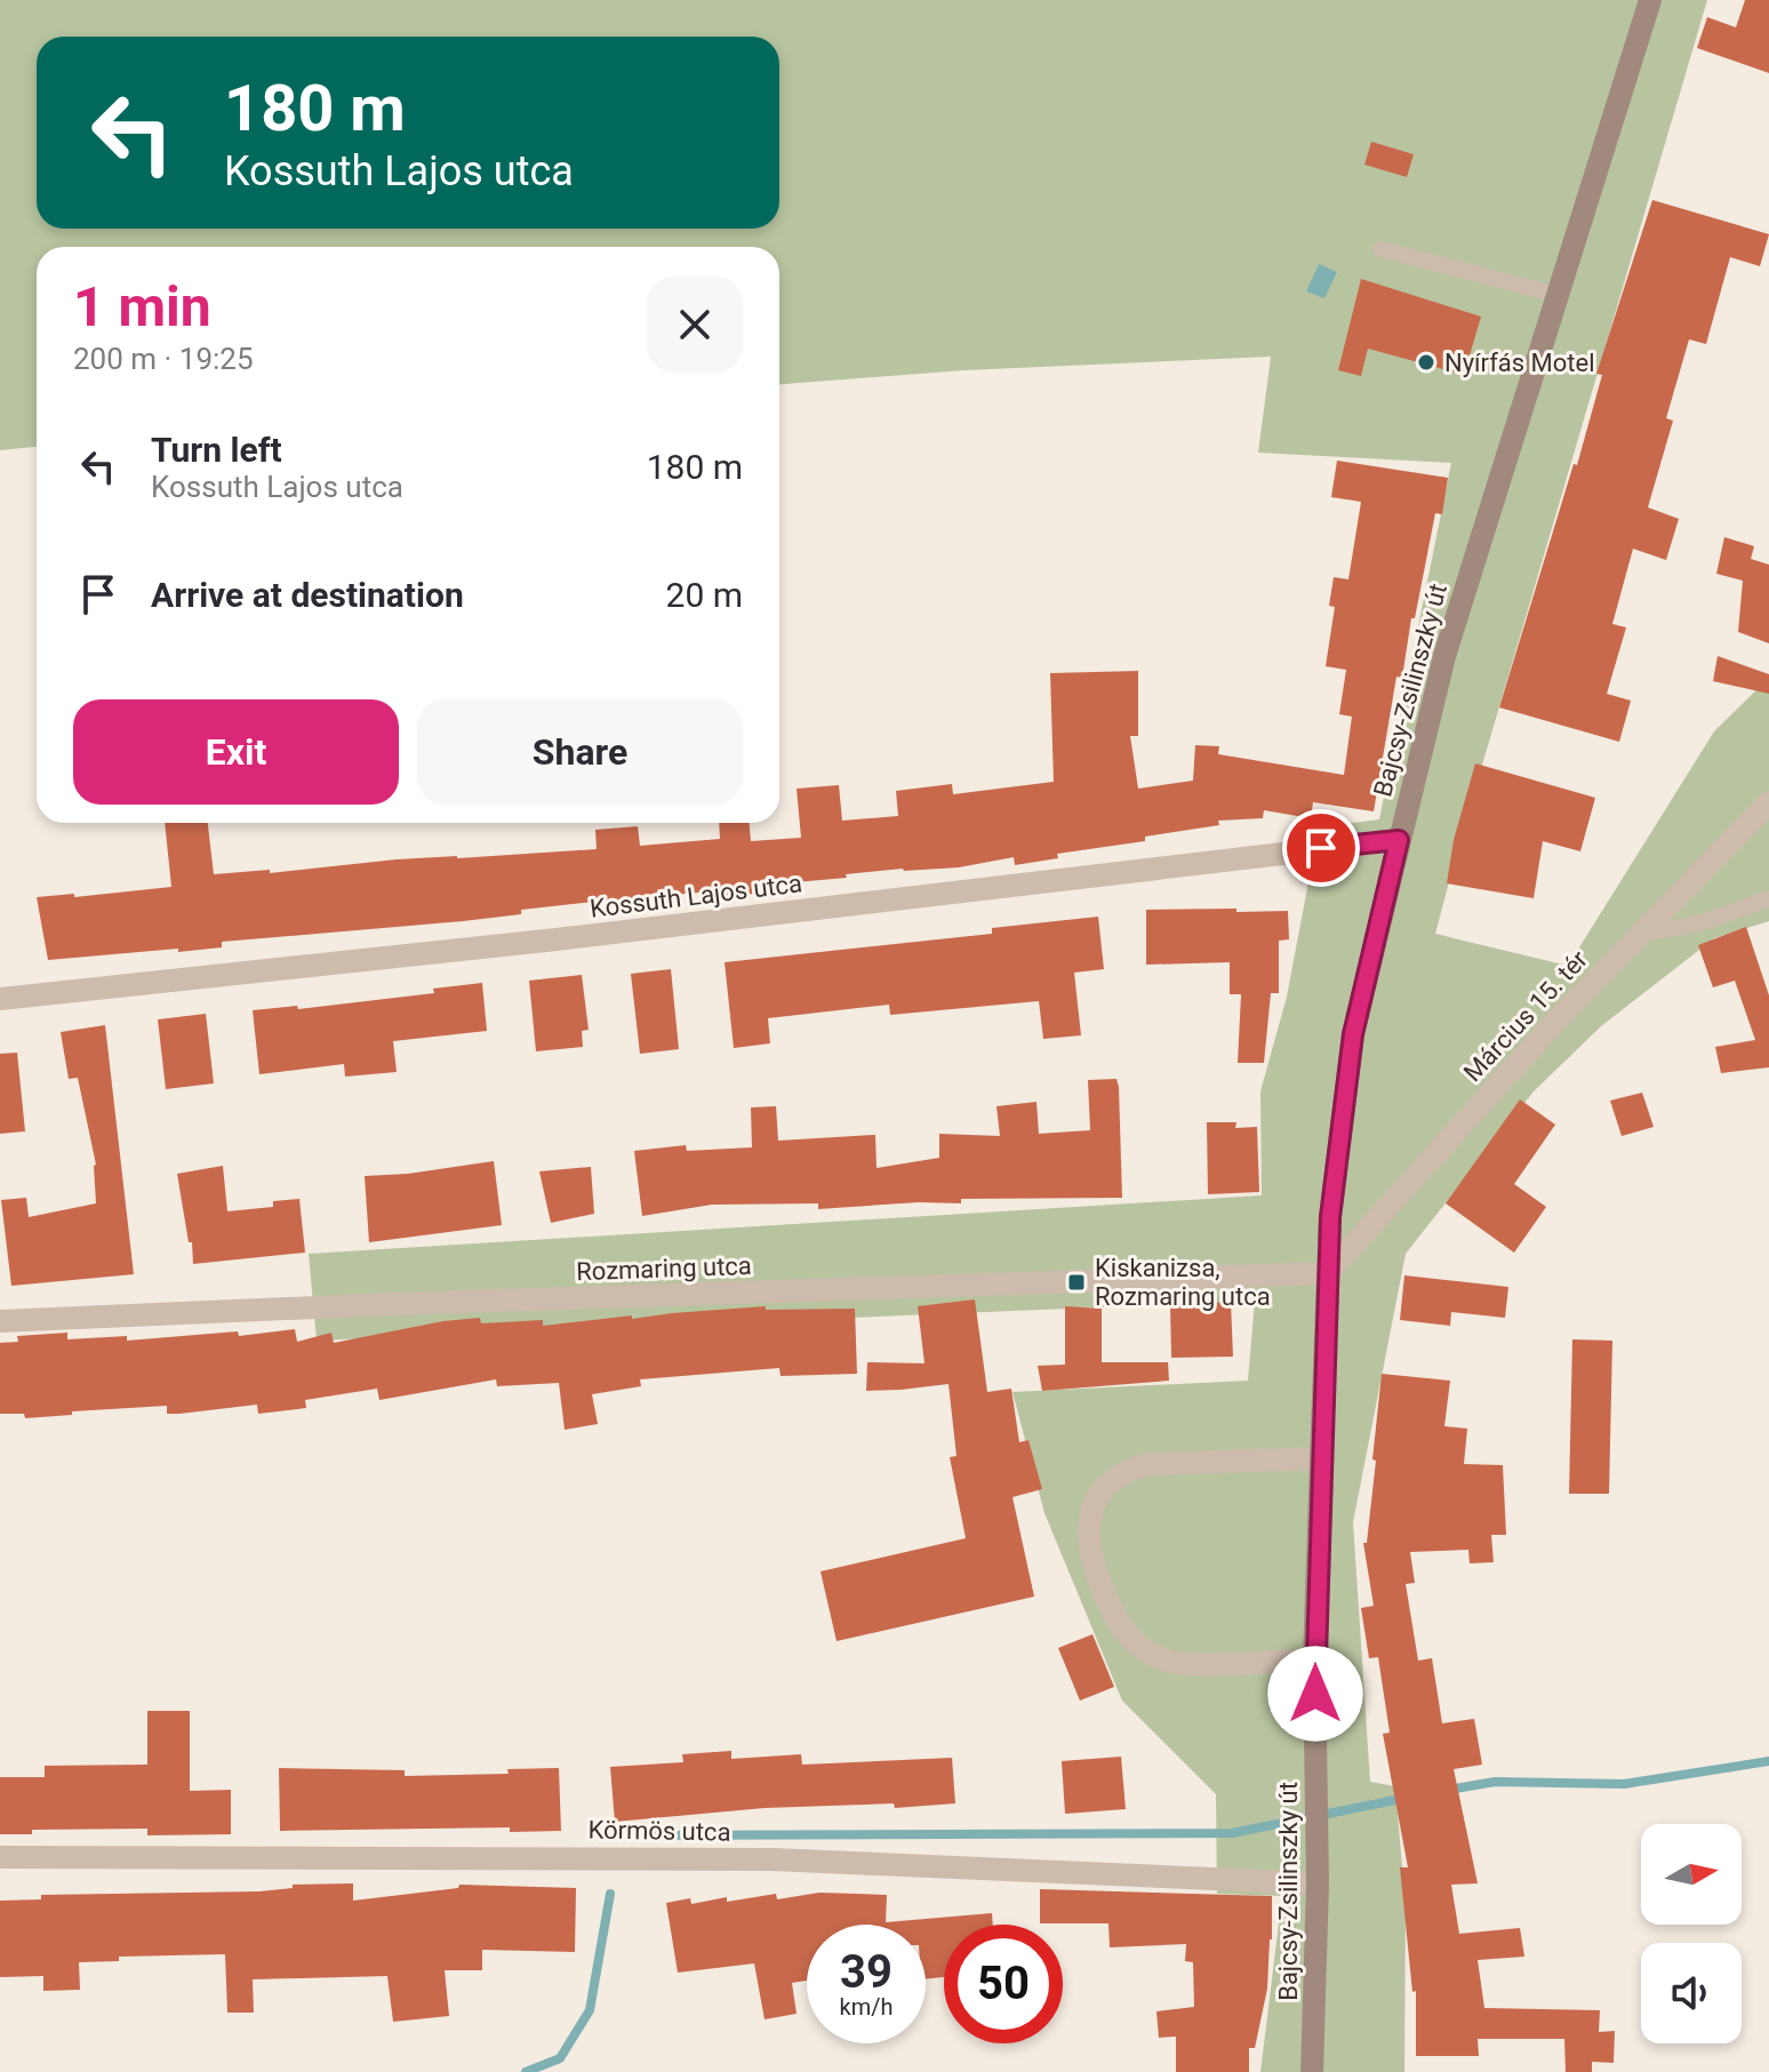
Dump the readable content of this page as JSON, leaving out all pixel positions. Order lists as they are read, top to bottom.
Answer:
{
  "streets": {
    "main road": ["Bajcsy-Zsilinszky út"],
    "street": [
      "Kossuth Lajos utca",
      "Március 15. tér",
      "Rozmaring utca",
      "Körmös utca"
    ]
  },
  "crossings": [
    ["Bajcsy-Zsilinszky út", "Kossuth Lajos utca"],
    ["Bajcsy-Zsilinszky út", "Március 15. tér"],
    ["Bajcsy-Zsilinszky út", "Rozmaring utca"],
    ["Bajcsy-Zsilinszky út", "Körmös utca"],
    ["Március 15. tér", "Rozmaring utca"]
  ],
  "places": {
    "other": ["Nyírfás Motel"],
    "transit": ["Kiskanizsa, Rozmaring utca"]
  },
  "north": "right",
  "page": {
    "turn": ["180 m", "Kossuth Lajos utca"],
    "heading": ["1 min", "200 m · 19:25"],
    "list": [
      {
        "name": "Turn left",
        "note": "Kossuth Lajos utca",
        "value": "180 m"
      },
      {
        "name": "Arrive at destination",
        "value": "20 m"
      }
    ],
    "buttons": ["Exit", "Share"],
    "speed": "39 km/h",
    "limit": "50"
  }
}
